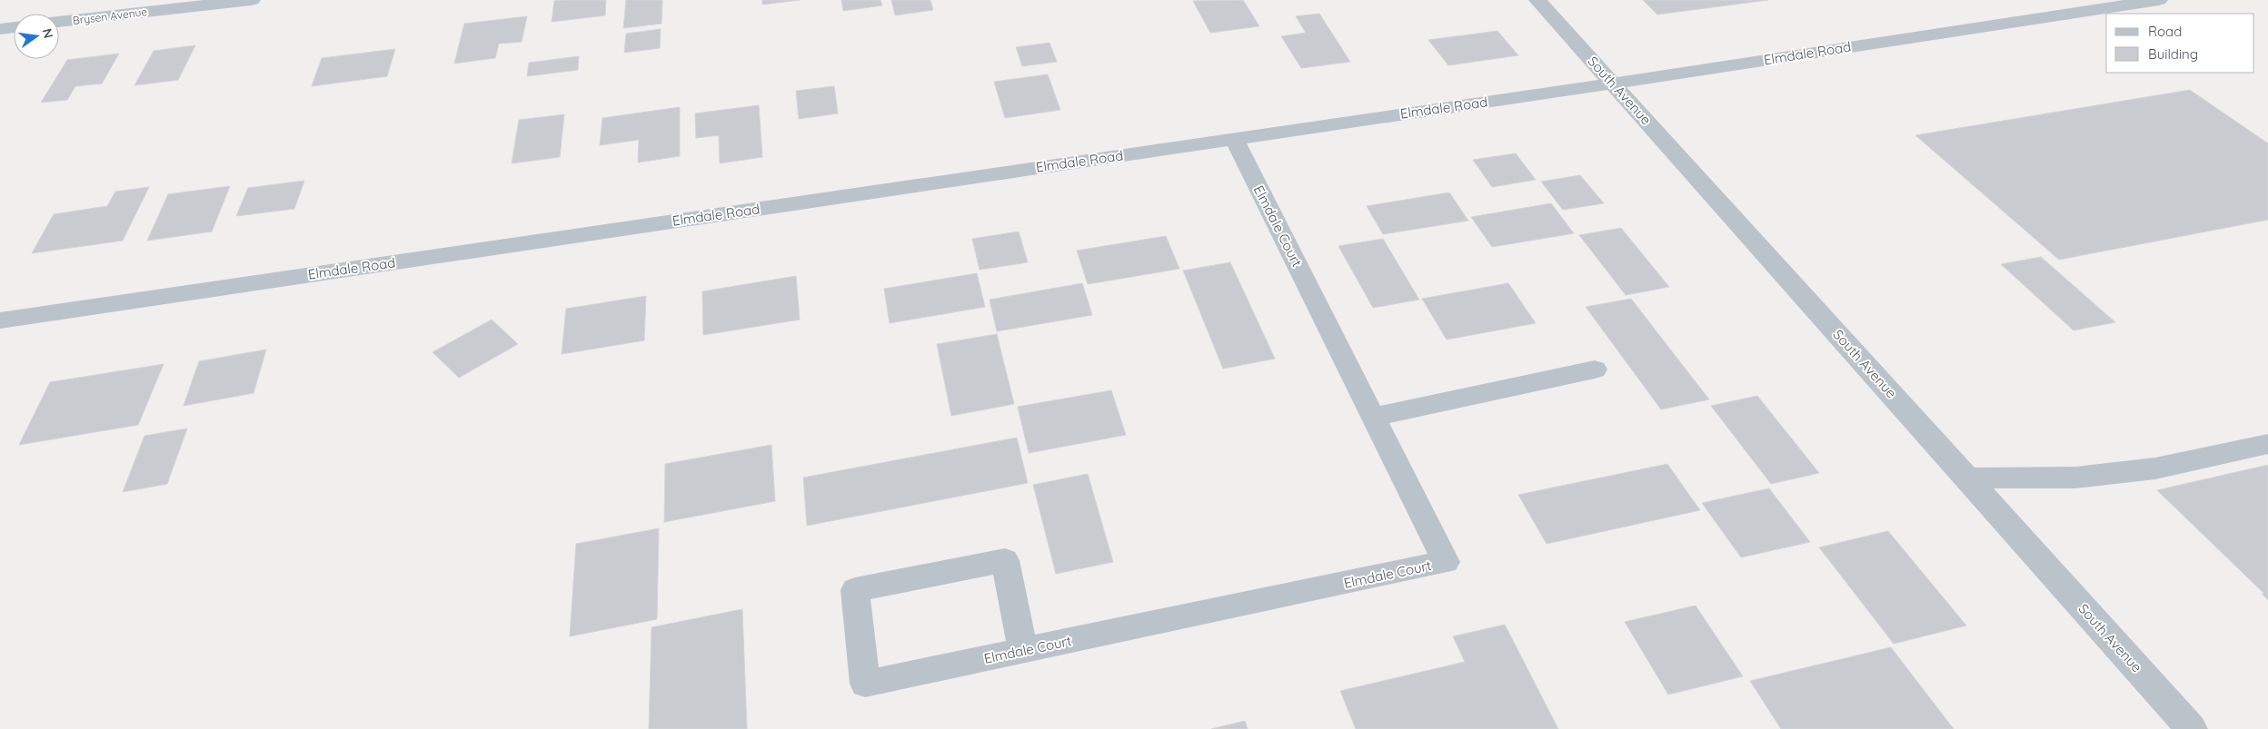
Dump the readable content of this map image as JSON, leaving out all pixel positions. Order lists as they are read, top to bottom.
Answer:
{
  "streets": {
    "street": [
      "Brysen Avenue",
      "Elmdale Road",
      "South Avenue",
      "Elmdale Court"
    ]
  },
  "crossings": [
    ["Elmdale Road", "South Avenue"],
    ["Elmdale Road", "Elmdale Court"]
  ],
  "legend": ["Road", "Building"],
  "north": "right"
}
